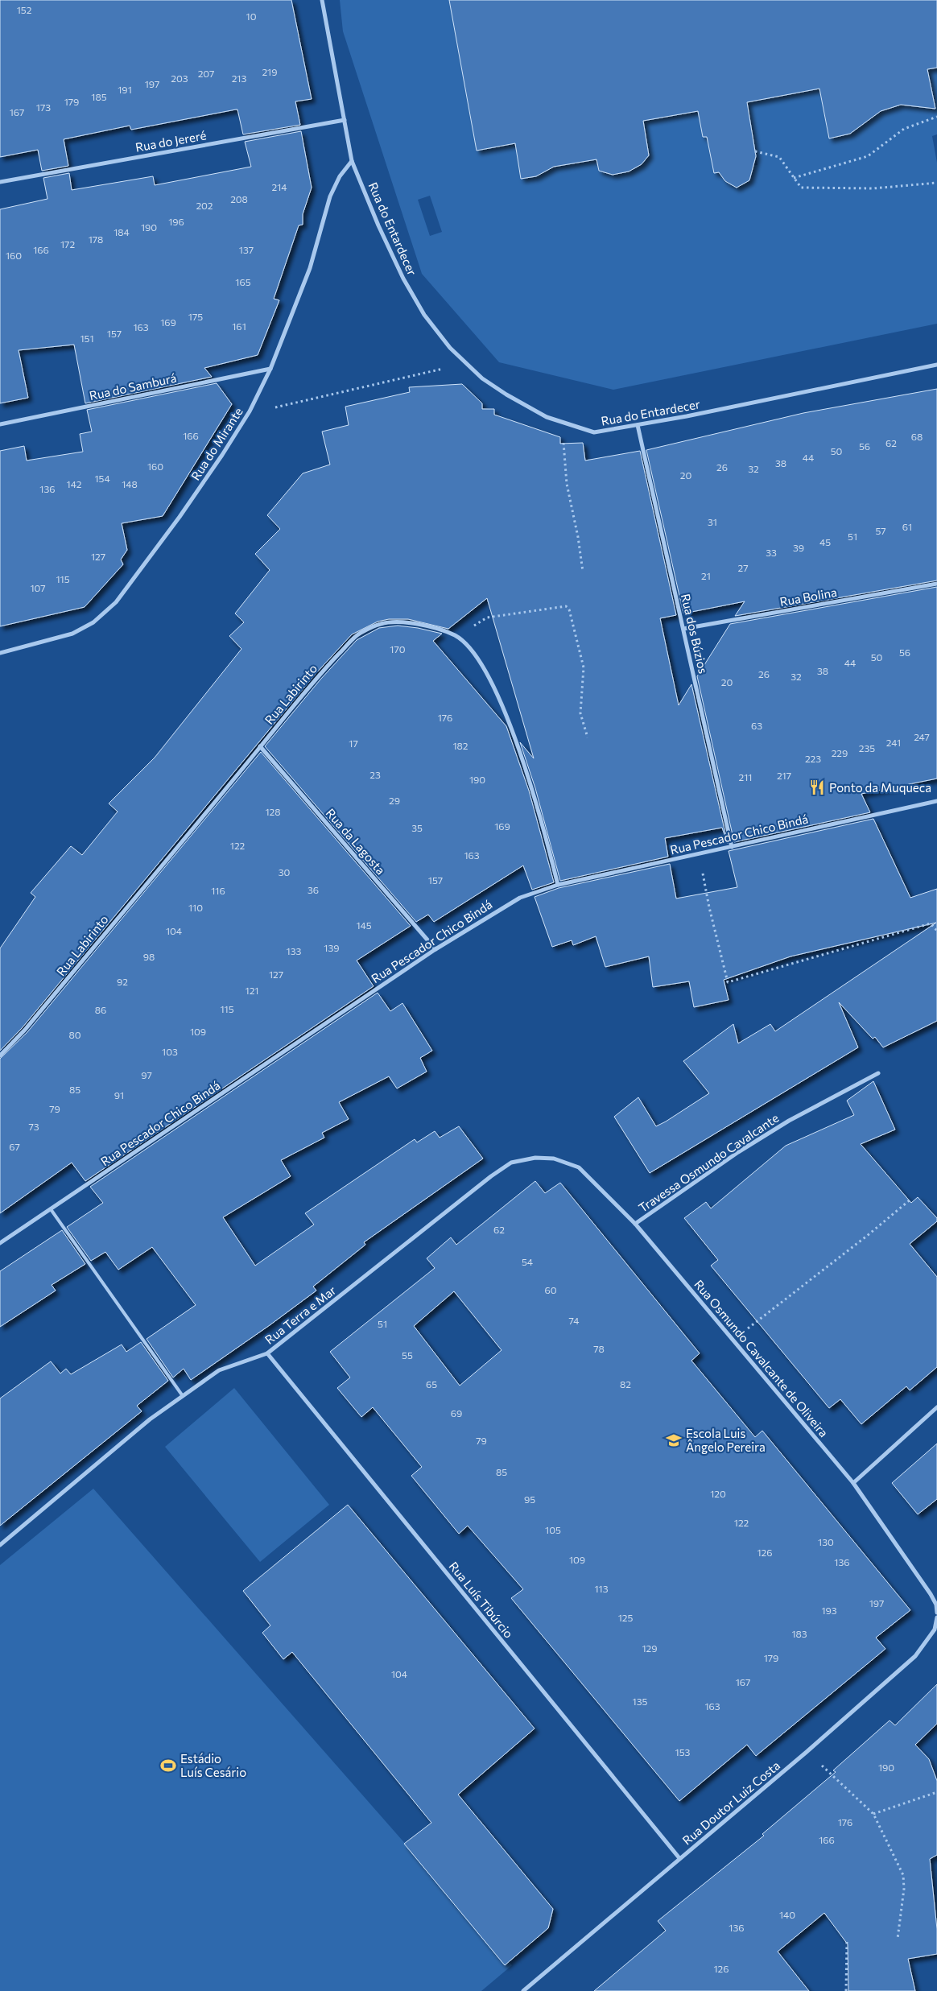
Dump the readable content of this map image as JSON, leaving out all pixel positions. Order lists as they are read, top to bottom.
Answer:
{
  "streets": {
    "street": [
      "Rua do Jereré",
      "Rua do Entardecer",
      "Rua do Samburá",
      "Rua do Mirante",
      "Rua Bolina",
      "Rua dos Búzios",
      "Rua Labirinto",
      "Rua Pescador Chico Bindá",
      "Rua da Lagosta",
      "Travessa Osmundo Cavalcante",
      "Rua Terra e Mar",
      "Rua Osmundo Cavalcante de Oliveira",
      "Rua Luís Tibúrcio",
      "Rua Doutor Luiz Costa"
    ]
  },
  "crossings": [
    ["Rua do Jereré", "Rua do Entardecer"],
    ["Rua do Entardecer", "Rua do Mirante"],
    ["Rua do Entardecer", "Rua dos Búzios"],
    ["Rua do Samburá", "Rua do Mirante"],
    ["Rua Bolina", "Rua dos Búzios"],
    ["Rua dos Búzios", "Rua Pescador Chico Bindá"],
    ["Rua Labirinto", "Rua Pescador Chico Bindá"],
    ["Rua Labirinto", "Rua da Lagosta"],
    ["Rua Pescador Chico Bindá", "Rua da Lagosta"],
    ["Travessa Osmundo Cavalcante", "Rua Osmundo Cavalcante de Oliveira"],
    ["Rua Terra e Mar", "Rua Osmundo Cavalcante de Oliveira"],
    ["Rua Terra e Mar", "Rua Luís Tibúrcio"],
    ["Rua Luís Tibúrcio", "Rua Doutor Luiz Costa"]
  ],
  "places": {
    "restaurant": ["Ponto da Muqueca"],
    "school or university": ["Escola Luis Ângelo Pereira"],
    "sports": ["Estádio Luís Cesário"]
  },
  "house_numbers": [
    "152",
    "10",
    "219",
    "207",
    "203",
    "213",
    "197",
    "191",
    "185",
    "179",
    "173",
    "167",
    "214",
    "208",
    "202",
    "196",
    "190",
    "184",
    "178",
    "172",
    "166",
    "137",
    "160",
    "165",
    "175",
    "169",
    "161",
    "163",
    "157",
    "151",
    "166",
    "68",
    "62",
    "56",
    "50",
    "44",
    "38",
    "160",
    "26",
    "32",
    "20",
    "154",
    "142",
    "148",
    "136",
    "31",
    "61",
    "57",
    "51",
    "45",
    "39",
    "33",
    "127",
    "27",
    "21",
    "115",
    "107",
    "170",
    "56",
    "50",
    "44",
    "38",
    "26",
    "32",
    "20",
    "176",
    "63",
    "247",
    "241",
    "17",
    "182",
    "235",
    "229",
    "223",
    "23",
    "217",
    "211",
    "190",
    "29",
    "128",
    "169",
    "35",
    "122",
    "163",
    "30",
    "157",
    "36",
    "116",
    "110",
    "145",
    "104",
    "139",
    "133",
    "98",
    "127",
    "92",
    "121",
    "115",
    "86",
    "109",
    "80",
    "103",
    "97",
    "85",
    "91",
    "79",
    "73",
    "67",
    "62",
    "54",
    "60",
    "74",
    "51",
    "78",
    "55",
    "65",
    "82",
    "69",
    "79",
    "85",
    "120",
    "95",
    "122",
    "105",
    "130",
    "126",
    "109",
    "136",
    "113",
    "197",
    "193",
    "125",
    "183",
    "129",
    "179",
    "104",
    "167",
    "135",
    "163",
    "153",
    "190",
    "176",
    "166",
    "140",
    "136",
    "126"
  ]
}
